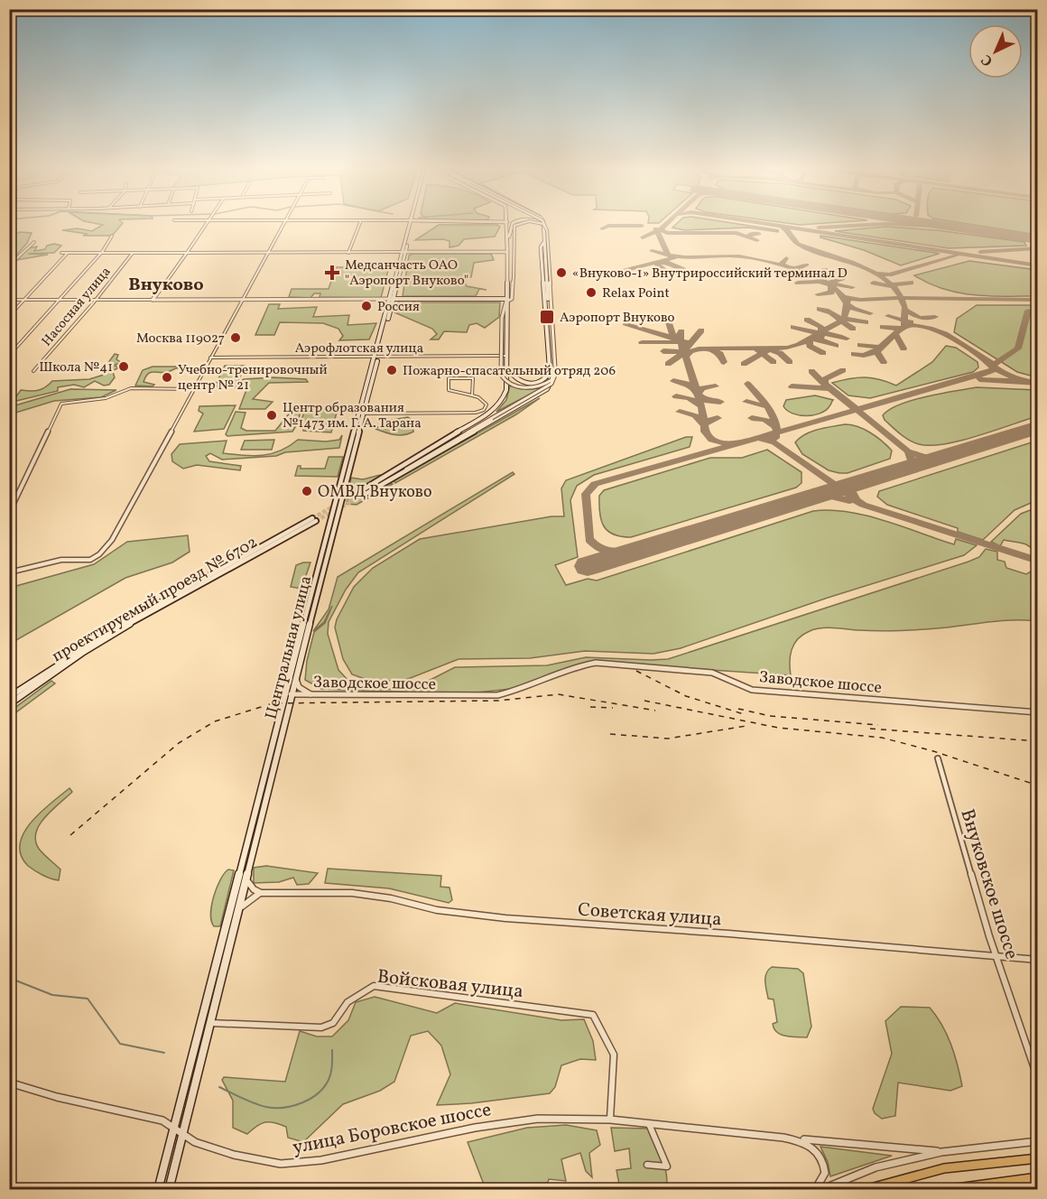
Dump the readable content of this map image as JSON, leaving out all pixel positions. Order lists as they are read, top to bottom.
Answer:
{
  "streets": {
    "main road": ["проектируемый проезд № 6702", "Центральная улица"],
    "street": [
      "Насосная улица",
      "Аэрофлотская улица",
      "Заводское шоссе",
      "Внуковское шоссе",
      "Советская улица",
      "Войсковая улица",
      "улица Боровское шоссе"
    ]
  },
  "crossings": [
    ["Аэрофлотская улица", "Центральная улица"],
    ["Центральная улица", "Заводское шоссе"],
    ["Центральная улица", "Войсковая улица"],
    ["Центральная улица", "улица Боровское шоссе"],
    ["Внуковское шоссе", "Советская улица"],
    ["Войсковая улица", "улица Боровское шоссе"]
  ],
  "districts": ["Внуково"],
  "places": {
    "health": ["Медсанчасть ОАО \"Аэропорт Внуково\""],
    "other": [
      "«Внуково-1» Внутрироссийский терминал D",
      "Relax Point",
      "Россия",
      "Москва 119027",
      "Школа №41",
      "Пожарно-спасательный отряд 206",
      "Учебно-тренировочный центр № 21",
      "Центр образования №1473 им. Г. А. Тарана",
      "ОМВД Внуково"
    ],
    "transit": ["Аэропорт Внуково"]
  },
  "north": "bottom left"
}
